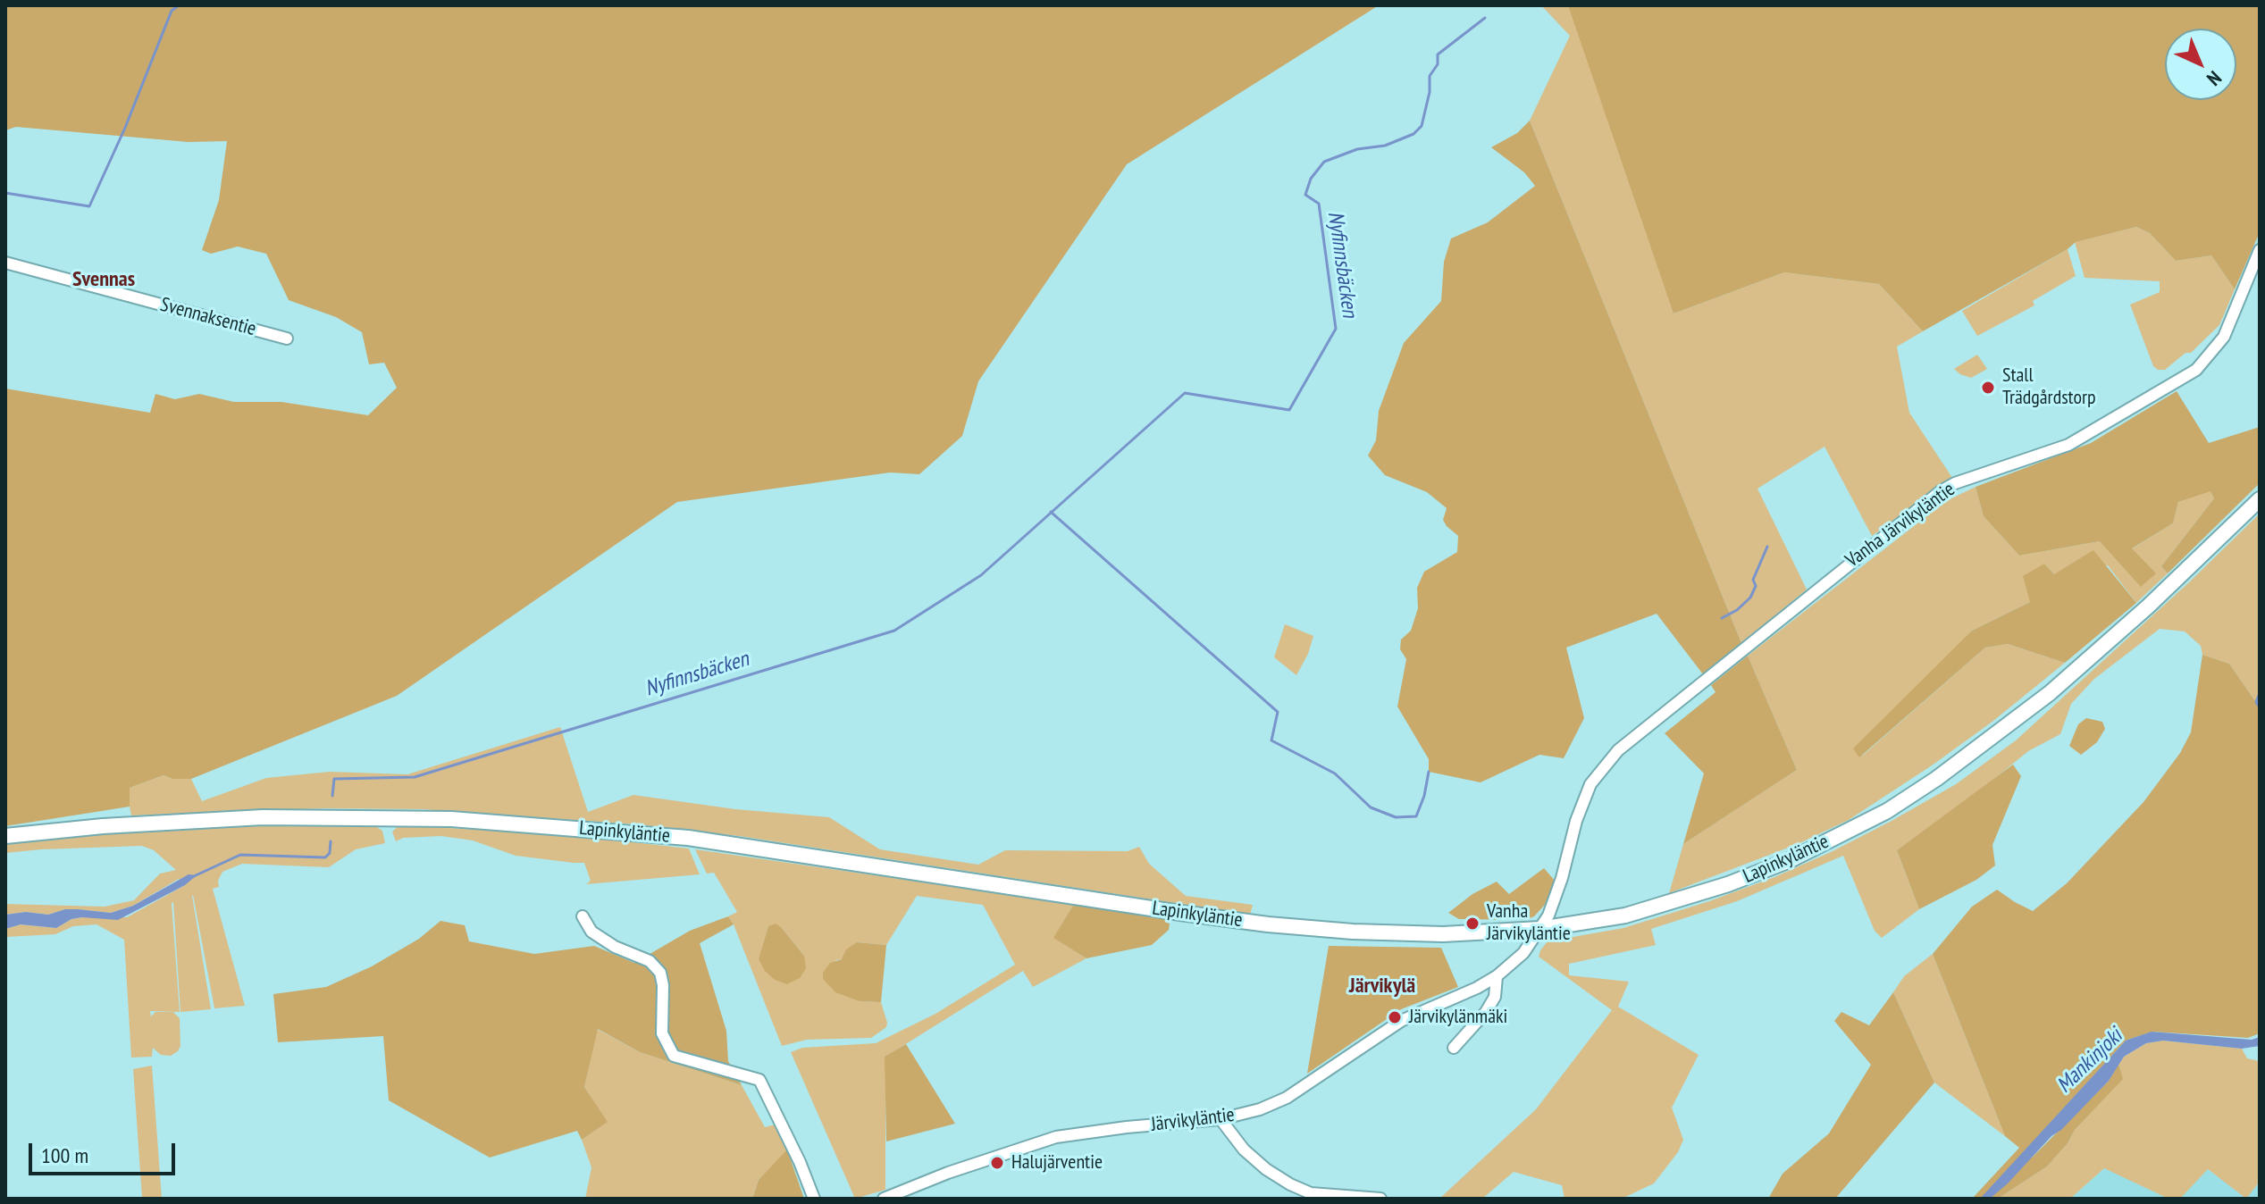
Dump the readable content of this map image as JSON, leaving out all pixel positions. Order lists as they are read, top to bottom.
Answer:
{
  "streets": {
    "main road": ["Lapinkyläntie"],
    "street": ["Svennaksentie", "Vanha Järvikyläntie", "Järvikyläntie"]
  },
  "crossings": [
    ["Vanha Järvikyläntie", "Lapinkyläntie"],
    ["Vanha Järvikyläntie", "Järvikyläntie"],
    ["Lapinkyläntie", "Järvikyläntie"]
  ],
  "districts": ["Svennas", "Järvikylä"],
  "water": ["Nyfinnsbäcken", "Mankinjoki"],
  "places": [
    "Stall Trädgårdstorp",
    "Vanha Järvikyläntie",
    "Järvikylänmäki",
    "Halujärventie"
  ],
  "scale_bar": "100 m",
  "north": "bottom right"
}
